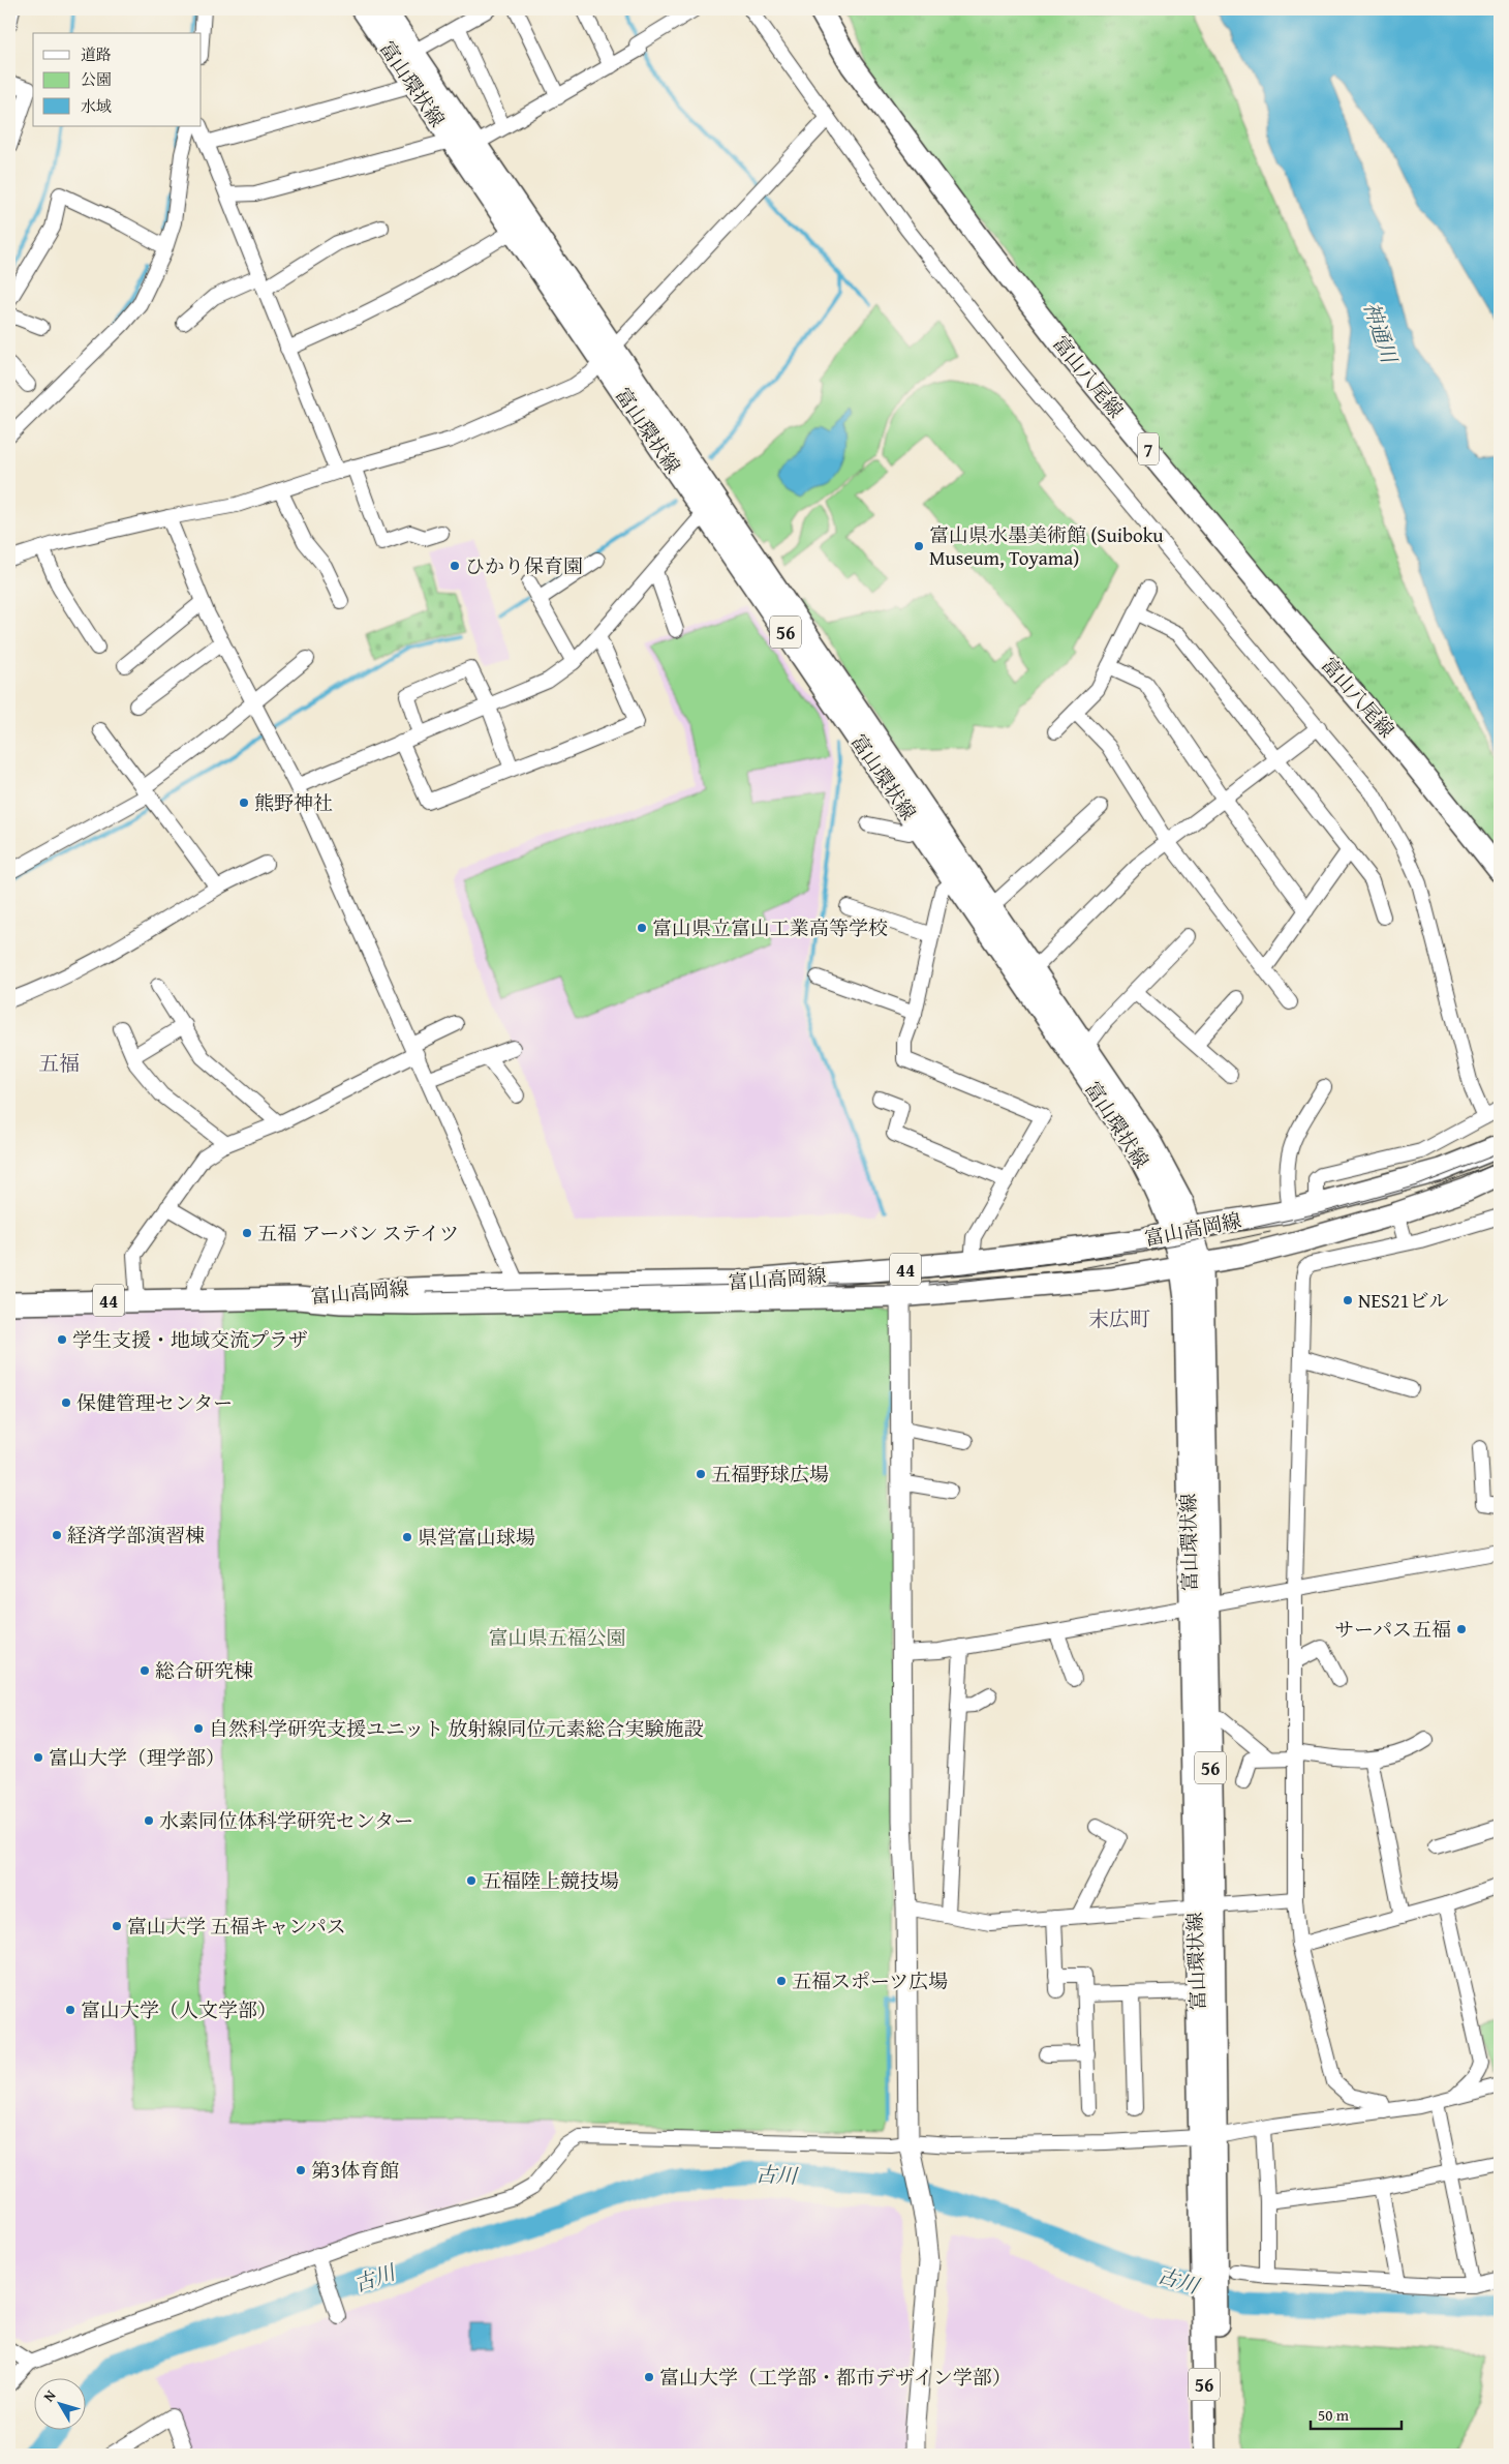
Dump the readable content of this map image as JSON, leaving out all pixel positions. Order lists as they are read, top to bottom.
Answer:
{
  "streets": {
    "main road": [
      "富山環状線",
      "富山八尾線",
      "7",
      "56",
      "富山高岡線",
      "44"
    ]
  },
  "crossings": [
    ["富山環状線", "富山高岡線"],
    ["富山高岡線", "44"]
  ],
  "districts": ["五福", "末広町"],
  "water": ["神通川", "古川"],
  "parks": ["富山県五福公園"],
  "places": [
    "富山県水墨美術館 (Suiboku Museum, Toyama)",
    "ひかり保育園",
    "熊野神社",
    "富山県立富山工業高等学校",
    "五福 アーバン ステイツ",
    "NES21ビル",
    "学生支援・地域交流プラザ",
    "保健管理センター",
    "五福野球広場",
    "経済学部演習棟",
    "県営富山球場",
    "サーパス五福",
    "総合研究棟",
    "自然科学研究支援ユニット 放射線同位元素総合実験施設",
    "富山大学（理学部）",
    "水素同位体科学研究センター",
    "五福陸上競技場",
    "富山大学 五福キャンパス",
    "五福スポーツ広場",
    "富山大学（人文学部）",
    "第3体育館",
    "富山大学（工学部・都市デザイン学部）"
  ],
  "legend": ["道路", "公園", "水域"],
  "scale_bar": "50 m",
  "north": "top left"
}
